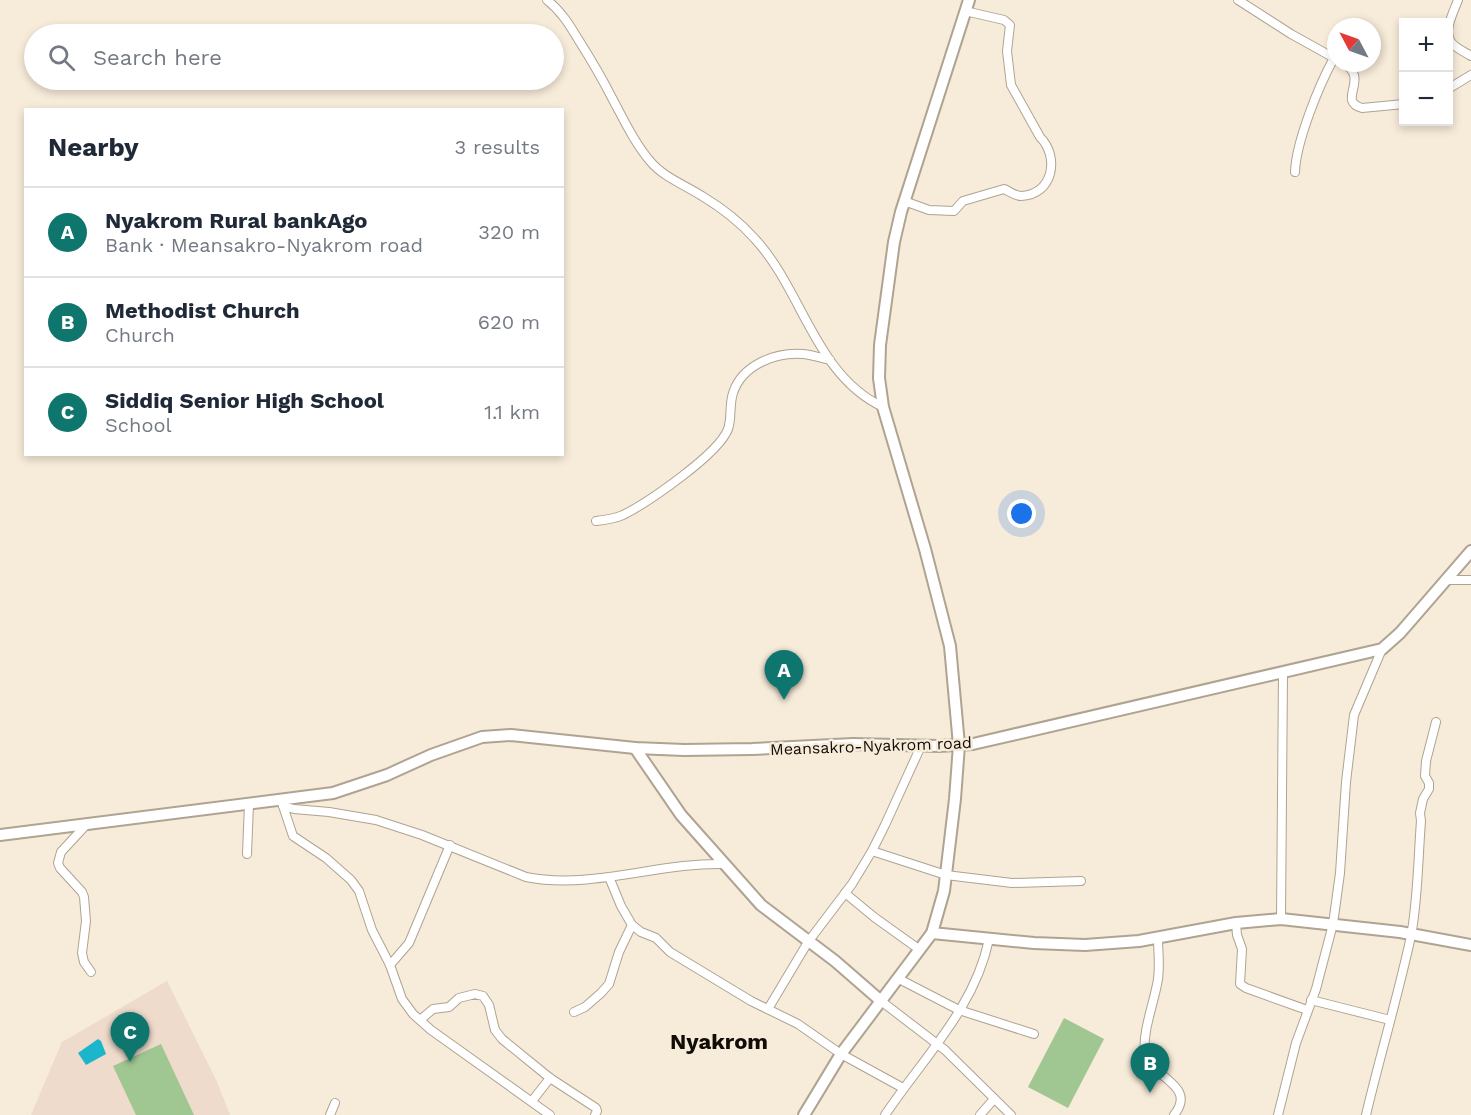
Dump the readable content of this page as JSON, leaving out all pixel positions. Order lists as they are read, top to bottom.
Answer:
{
  "streets": {
    "street": ["Meansakro-Nyakrom road"]
  },
  "districts": ["Nyakrom"],
  "north": "top left",
  "page": {
    "map_buttons": ["+", "−"],
    "search": "Search here",
    "heading": ["Nearby", "3 results"],
    "list": [
      {
        "mark": "A",
        "name": "Nyakrom Rural bankAgo",
        "note": "Bank · Meansakro-Nyakrom road",
        "value": "320 m"
      },
      {
        "mark": "B",
        "name": "Methodist Church",
        "note": "Church",
        "value": "620 m"
      },
      {
        "mark": "C",
        "name": "Siddiq Senior High School",
        "note": "School",
        "value": "1.1 km"
      }
    ],
    "pins": ["A", "C", "B"]
  }
}
